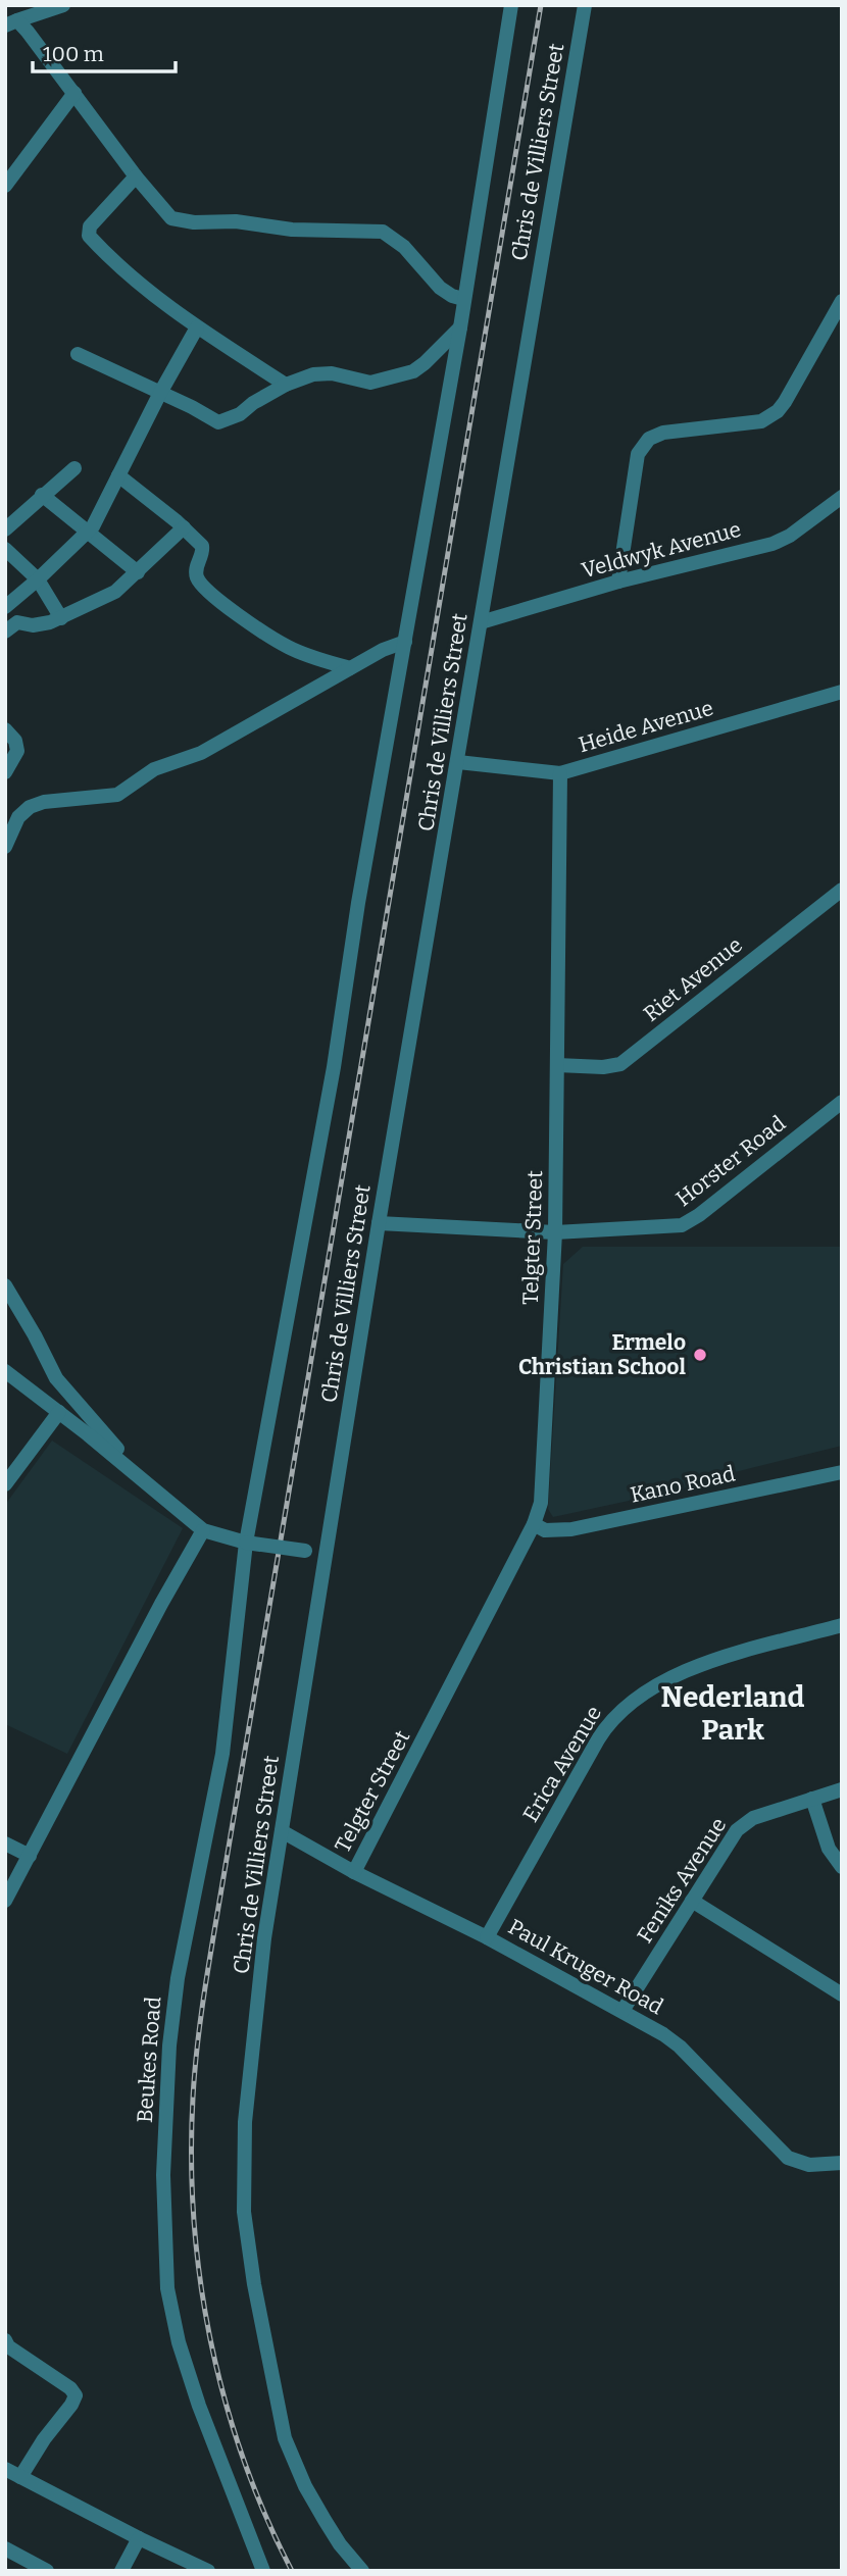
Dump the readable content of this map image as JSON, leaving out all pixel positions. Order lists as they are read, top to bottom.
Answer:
{
  "streets": {
    "street": [
      "Chris de Villiers Street",
      "Veldwyk Avenue",
      "Heide Avenue",
      "Riet Avenue",
      "Horster Road",
      "Telgter Street",
      "Kano Road",
      "Erica Avenue",
      "Feniks Avenue",
      "Paul Kruger Road",
      "Beukes Road"
    ]
  },
  "crossings": [
    ["Chris de Villiers Street", "Veldwyk Avenue"],
    ["Chris de Villiers Street", "Heide Avenue"],
    ["Chris de Villiers Street", "Horster Road"],
    ["Chris de Villiers Street", "Paul Kruger Road"],
    ["Heide Avenue", "Telgter Street"],
    ["Riet Avenue", "Telgter Street"],
    ["Horster Road", "Telgter Street"],
    ["Telgter Street", "Kano Road"],
    ["Telgter Street", "Paul Kruger Road"],
    ["Erica Avenue", "Paul Kruger Road"],
    ["Feniks Avenue", "Paul Kruger Road"]
  ],
  "districts": ["Nederland Park"],
  "places": ["Ermelo Christian School"],
  "scale_bar": "100 m"
}
